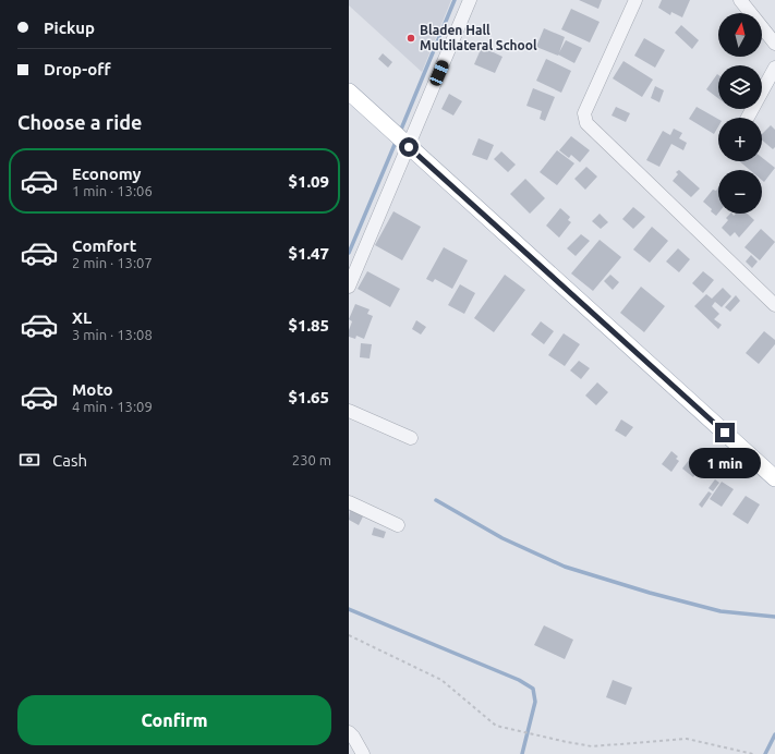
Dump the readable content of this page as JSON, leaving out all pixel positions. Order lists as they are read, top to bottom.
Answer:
{
  "places": ["Bladen Hall Multilateral School"],
  "north": "top",
  "page": {
    "banner": ["Pickup", "Drop-off"],
    "map_buttons": ["+", "−"],
    "heading": "Choose a ride",
    "list": [
      {
        "name": "Economy",
        "note": "1 min · 13:06",
        "value": "$1.09"
      },
      {
        "name": "Comfort",
        "note": "2 min · 13:07",
        "value": "$1.47"
      },
      {
        "name": "XL",
        "note": "3 min · 13:08",
        "value": "$1.85"
      },
      {
        "name": "Moto",
        "note": "4 min · 13:09",
        "value": "$1.65"
      }
    ],
    "pay": ["Cash", "230 m"],
    "bubble": "1 min",
    "buttons": "Confirm"
  }
}
